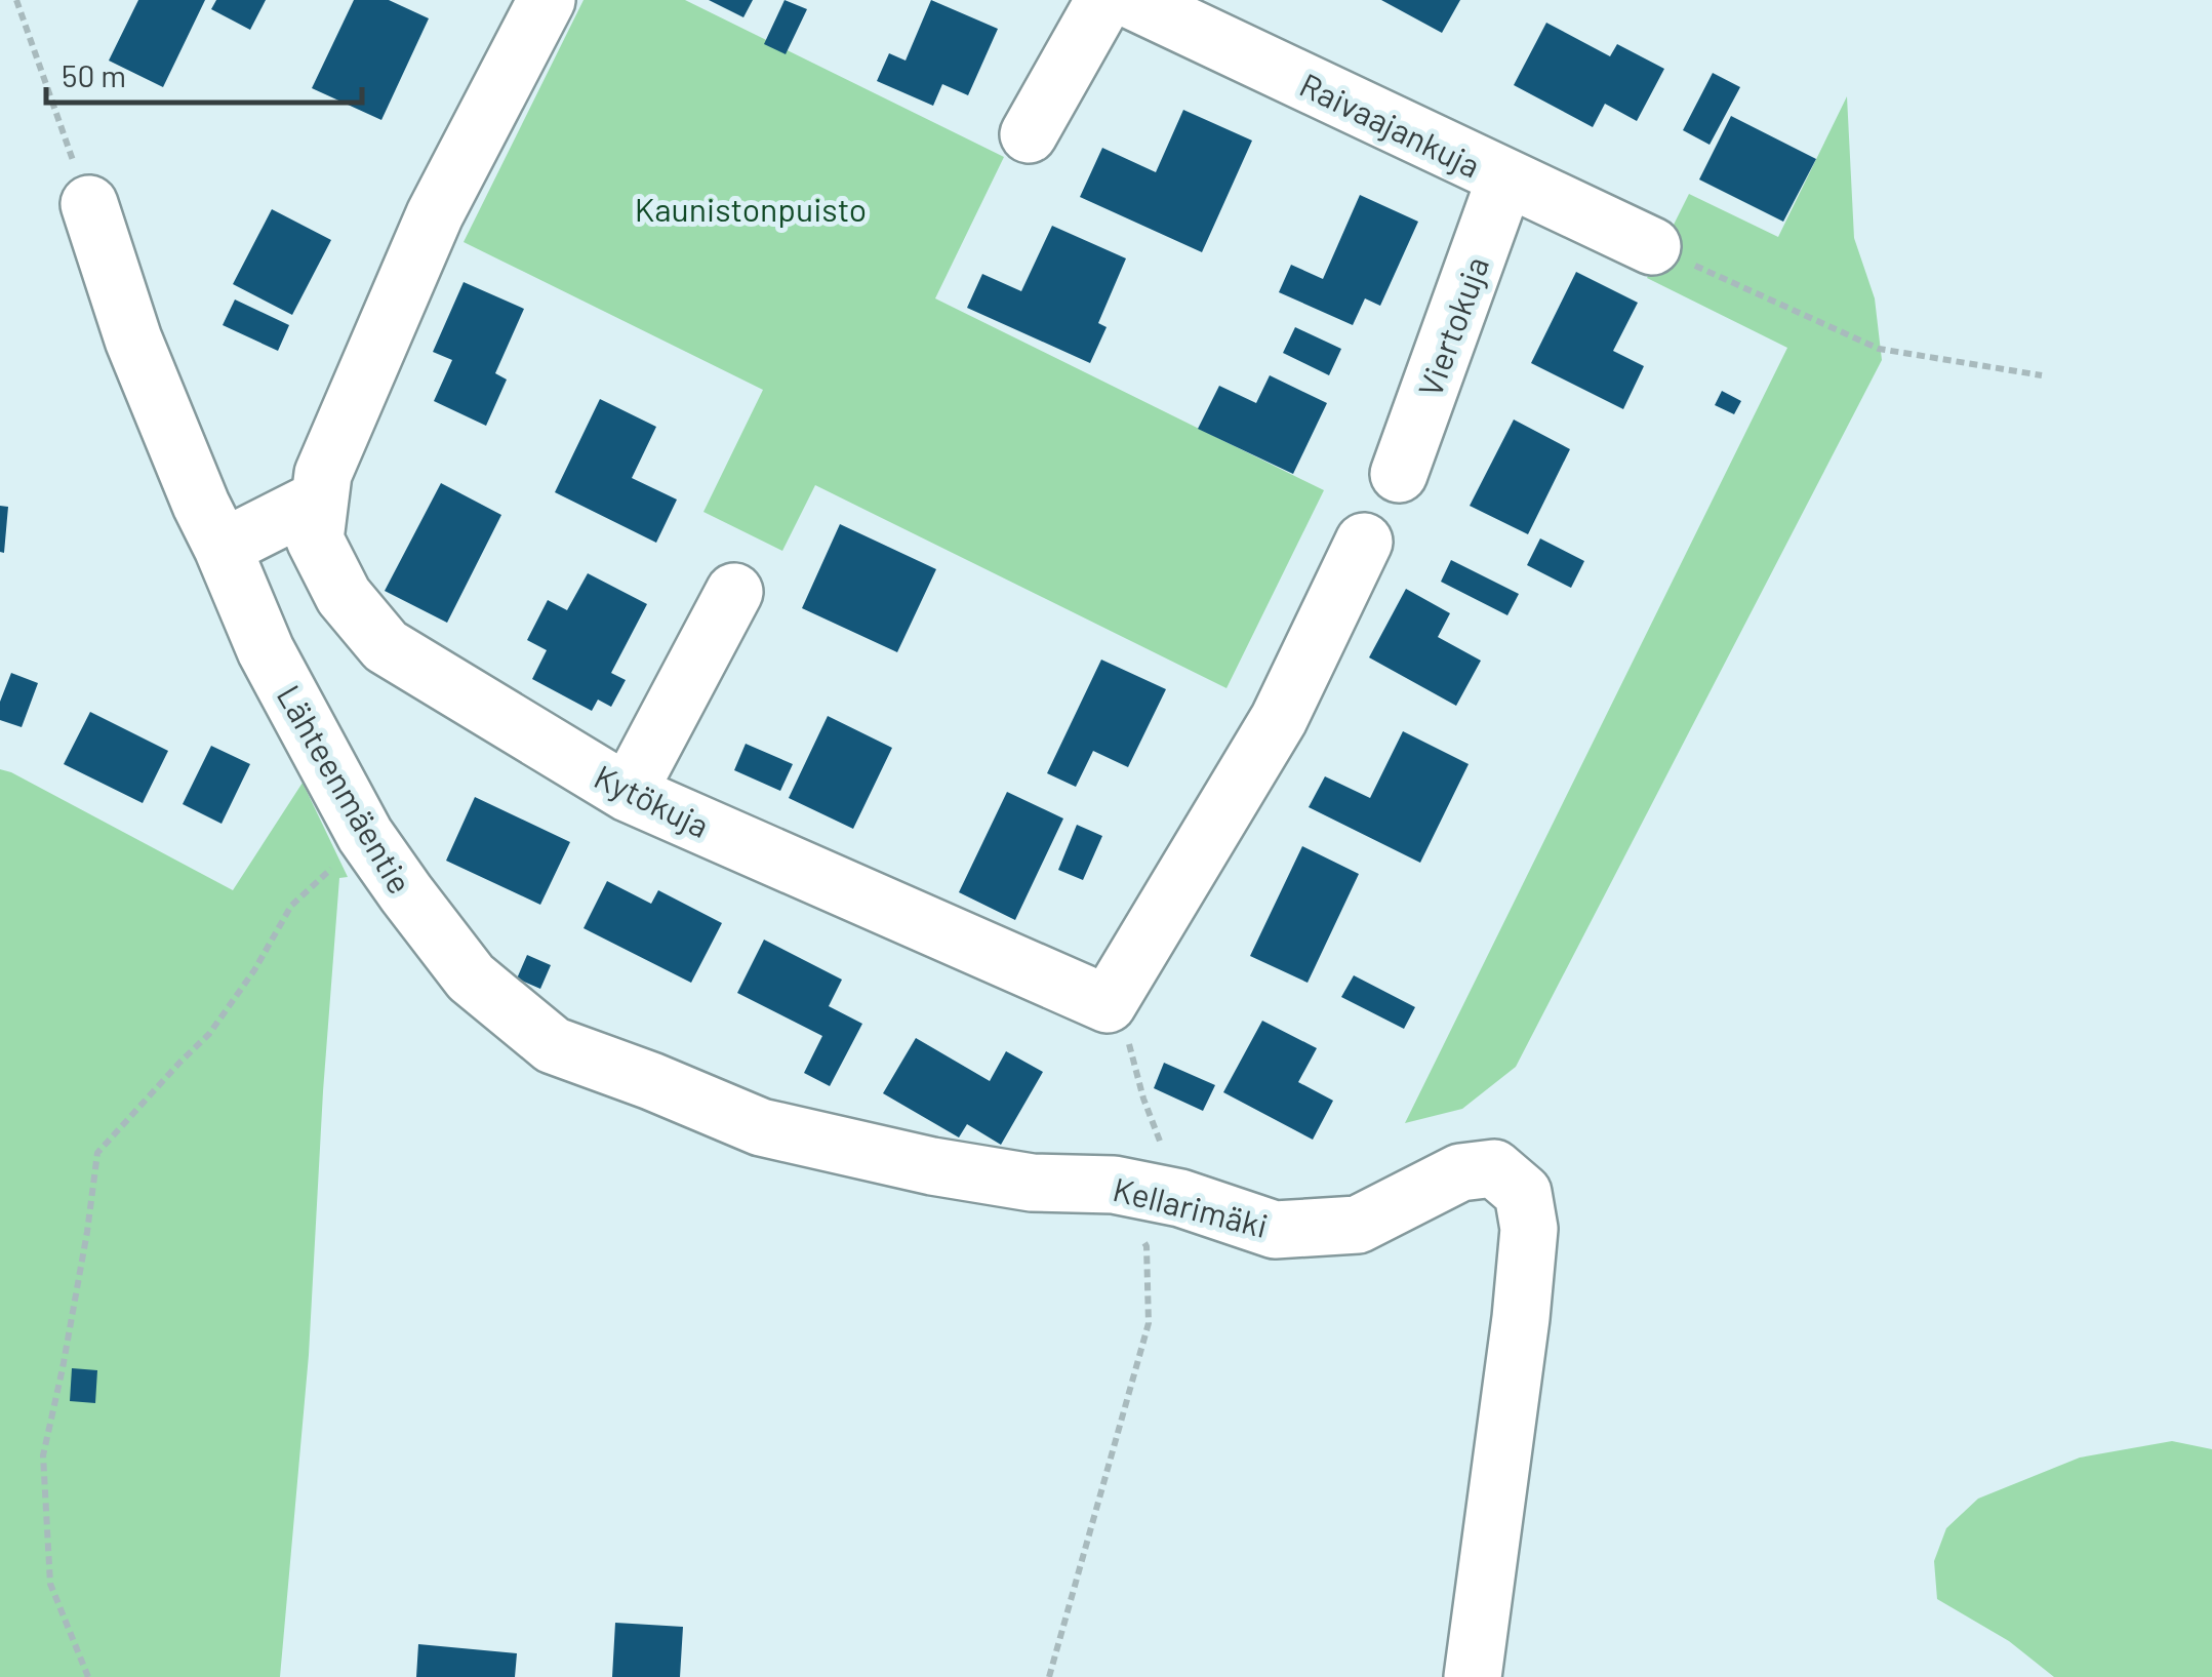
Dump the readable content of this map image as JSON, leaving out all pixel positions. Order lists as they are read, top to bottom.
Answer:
{
  "streets": {
    "street": [
      "Raivaajankuja",
      "Viertokuja",
      "Lähteenmäentie",
      "Kytökuja",
      "Kellarimäki"
    ]
  },
  "crossings": [
    ["Raivaajankuja", "Viertokuja"],
    ["Lähteenmäentie", "Kellarimäki"]
  ],
  "parks": ["Kaunistonpuisto"],
  "scale_bar": "50 m"
}
